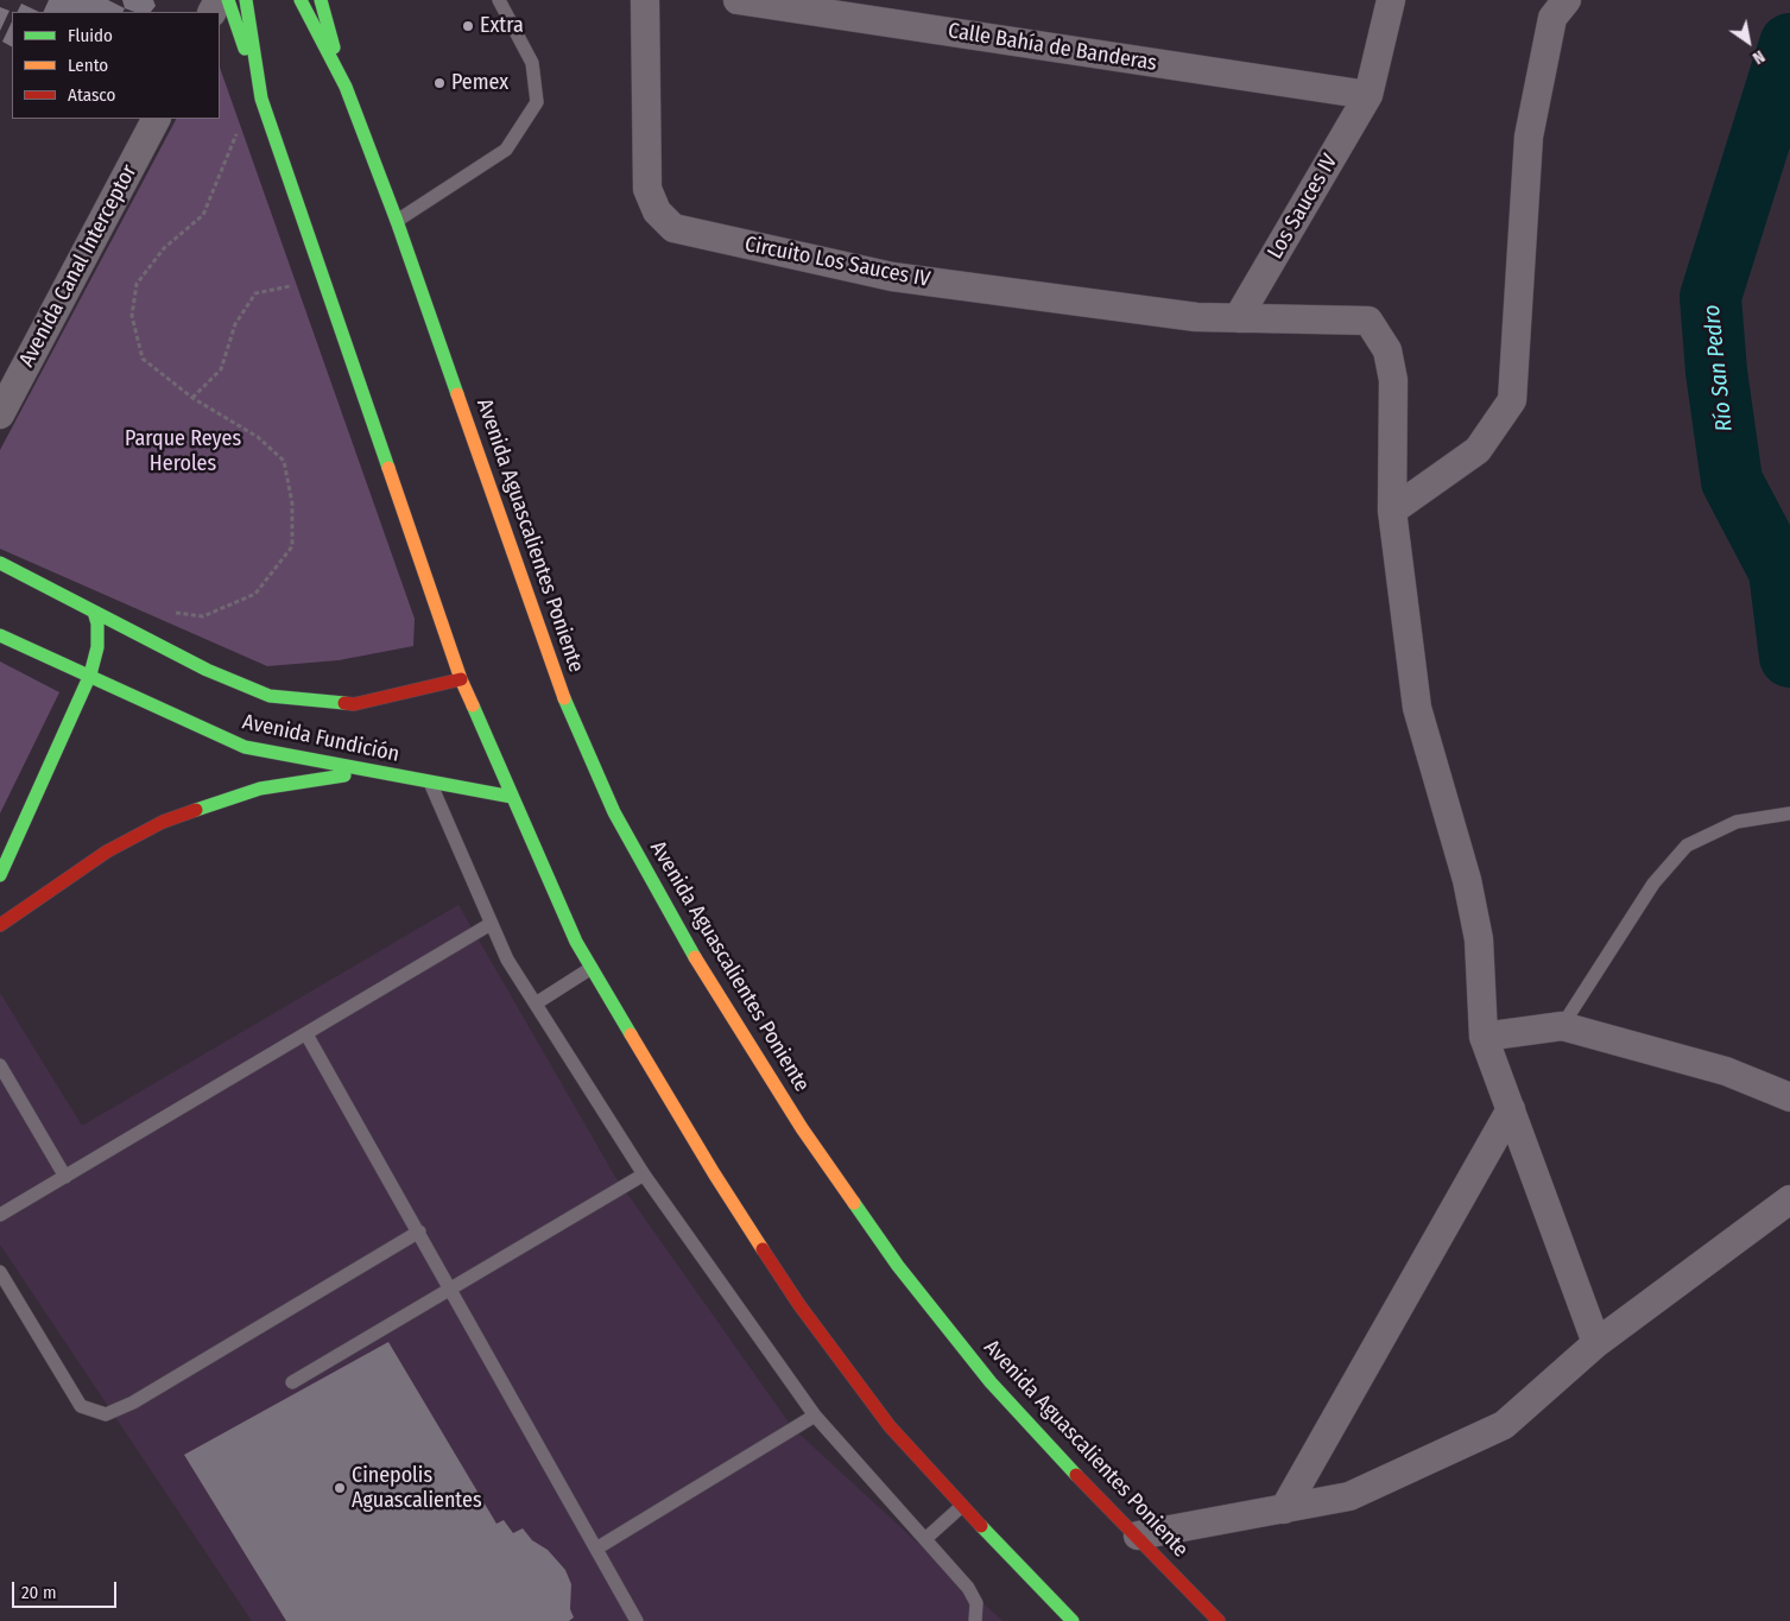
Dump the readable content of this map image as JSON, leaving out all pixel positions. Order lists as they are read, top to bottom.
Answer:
{
  "streets": {
    "main road": ["Avenida Aguascalientes Poniente", "Avenida Fundición"],
    "street": [
      "Calle Bahía de Banderas",
      "Los Sauces IV",
      "Circuito Los Sauces IV",
      "Avenida Canal Interceptor"
    ]
  },
  "crossings": [
    ["Calle Bahía de Banderas", "Los Sauces IV"],
    ["Los Sauces IV", "Circuito Los Sauces IV"]
  ],
  "water": ["Río San Pedro"],
  "parks": ["Parque Reyes Heroles"],
  "places": ["Extra", "Pemex", "Cinepolis Aguascalientes"],
  "legend": ["Fluido", "Lento", "Atasco"],
  "scale_bar": "20 m",
  "north": "bottom right"
}
